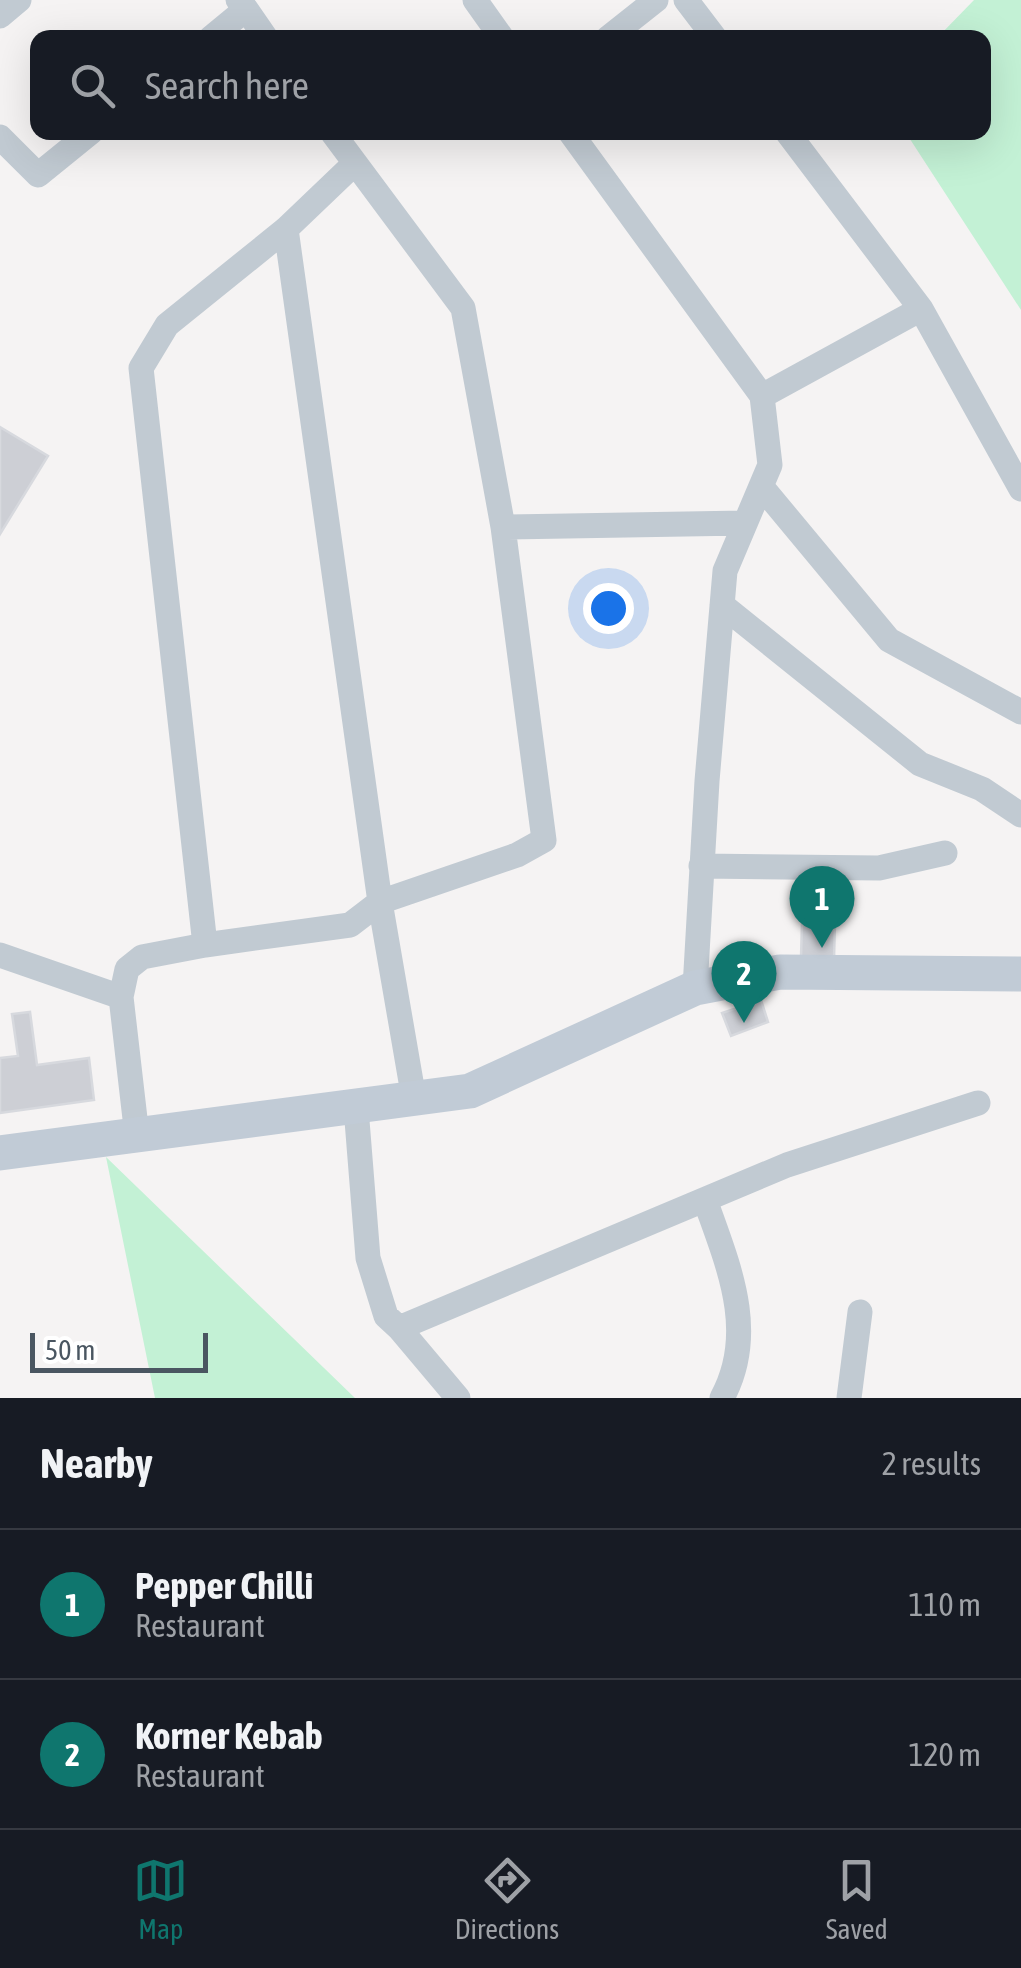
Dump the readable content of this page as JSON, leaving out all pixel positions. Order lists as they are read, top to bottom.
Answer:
{
  "scale_bar": "50 m",
  "page": {
    "search": "Search here",
    "pins": ["1", "2"],
    "scale": "50 m",
    "heading": ["Nearby", "2 results"],
    "list": [
      {
        "mark": "1",
        "name": "Pepper Chilli",
        "note": "Restaurant",
        "value": "110 m"
      },
      {
        "mark": "2",
        "name": "Korner Kebab",
        "note": "Restaurant",
        "value": "120 m"
      }
    ],
    "nav": ["Map", "Directions", "Saved"]
  }
}
